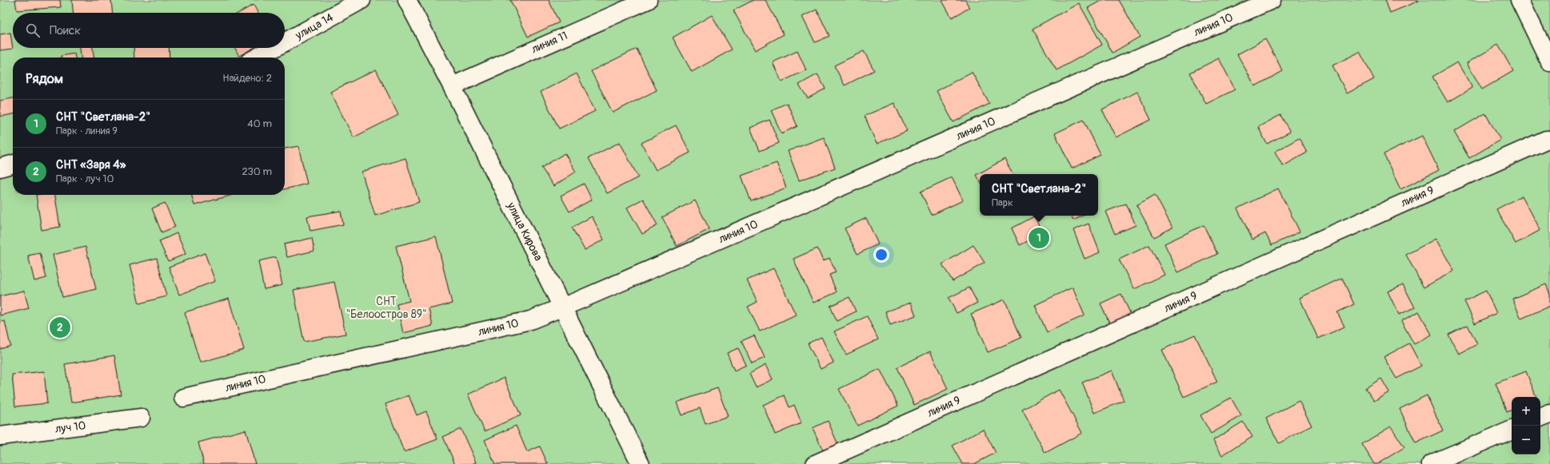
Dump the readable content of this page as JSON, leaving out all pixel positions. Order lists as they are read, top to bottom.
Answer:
{
  "streets": {
    "street": [
      "линия 10",
      "улица 14",
      "линия 11",
      "линия 9",
      "улица Кирова",
      "луч 10"
    ]
  },
  "crossings": [
    ["линия 10", "улица Кирова"],
    ["линия 11", "улица Кирова"]
  ],
  "parks": ["СНТ \"Белоостров 89\""],
  "page": {
    "search": "Поиск",
    "heading": ["Рядом", "Найдено: 2"],
    "list": [
      {
        "mark": "1",
        "name": "СНТ \"Светлана-2\"",
        "note": "Парк · линия 9",
        "value": "40 m"
      },
      {
        "mark": "2",
        "name": "СНТ «Заря 4»",
        "note": "Парк · луч 10",
        "value": "230 m"
      }
    ],
    "popup": ["СНТ \"Светлана-2\"", "Парк"],
    "pins": ["1", "2"],
    "map_buttons": ["+", "−"]
  }
}
